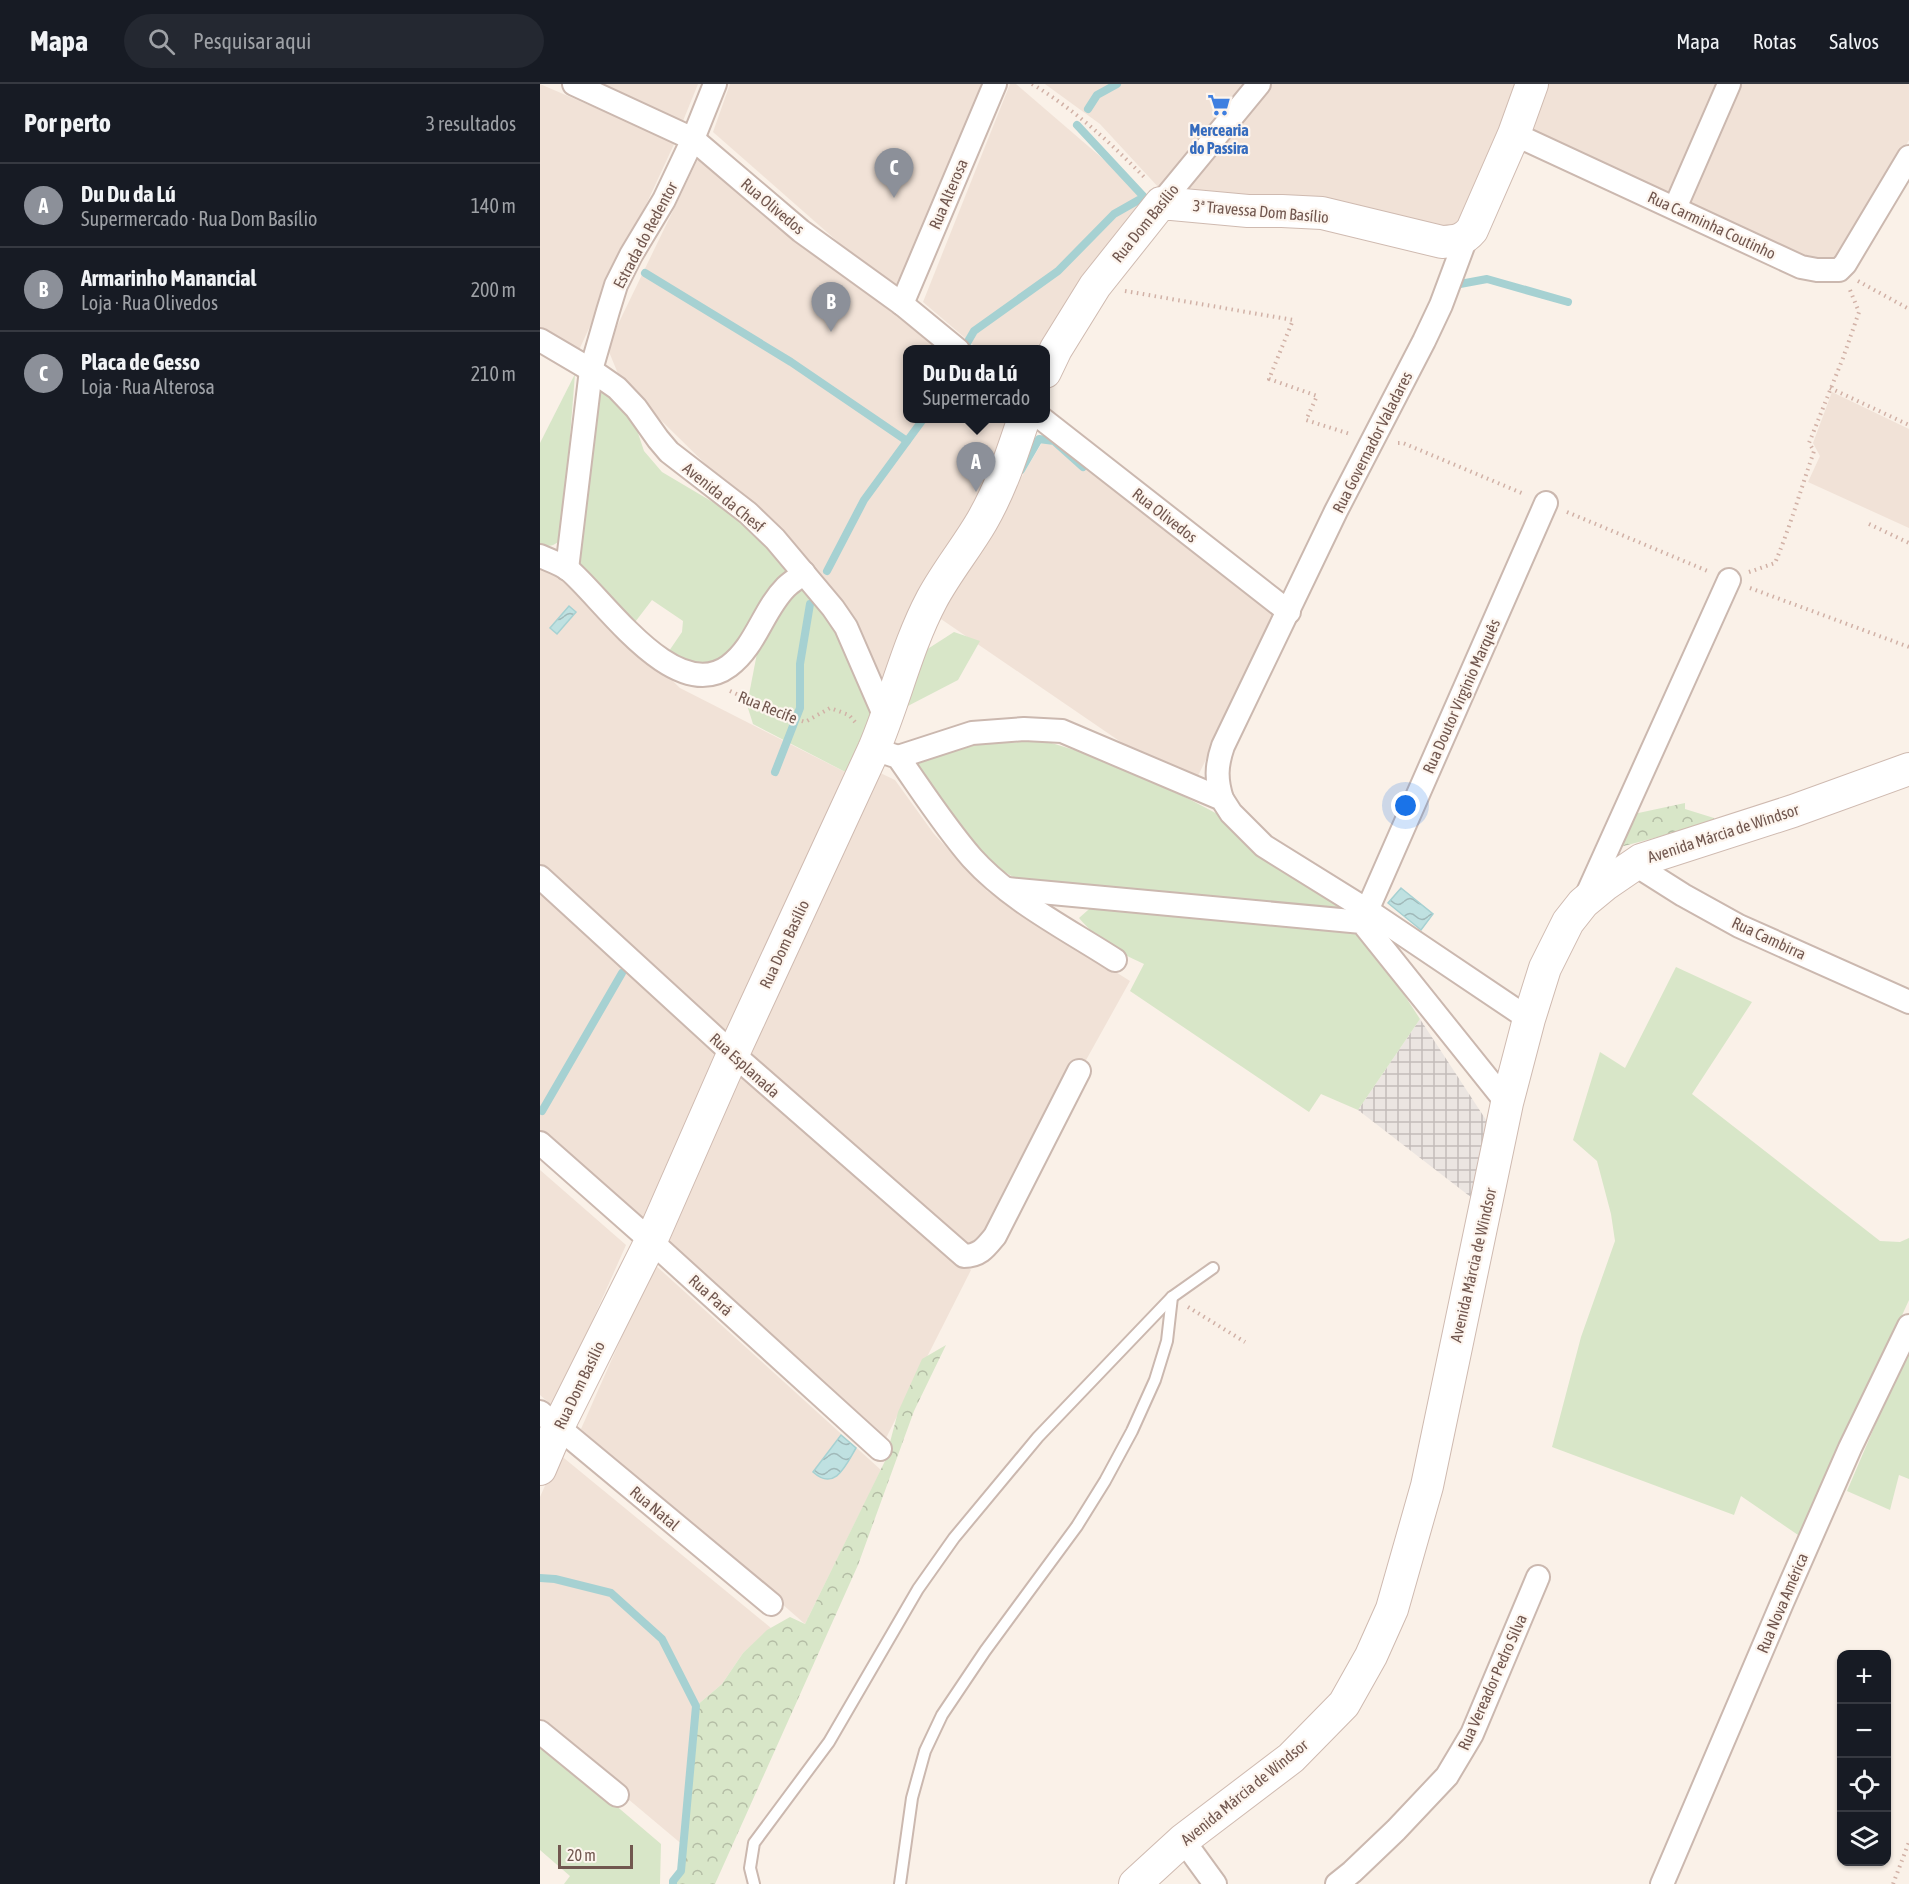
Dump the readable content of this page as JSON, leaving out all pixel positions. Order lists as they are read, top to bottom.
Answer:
{
  "streets": {
    "street": [
      "Rua Alterosa",
      "Rua Olivedos",
      "3ª Travessa Dom Basílio",
      "Rua Dom Basílio",
      "Rua Carminha Coutinho",
      "Estrada do Redentor",
      "Rua Governador Valadares",
      "Avenida da Chesf",
      "Rua Doutor Virginio Marquês",
      "Avenida Márcia de Windsor",
      "Rua Cambirra",
      "Rua Esplanada",
      "Rua Pará",
      "Rua Natal",
      "Rua Nova América",
      "Rua Vereador Pedro Silva"
    ],
    "path": ["Rua Recife"]
  },
  "crossings": [
    ["Rua Alterosa", "Rua Olivedos"],
    ["Rua Olivedos", "Estrada do Redentor"],
    ["Rua Olivedos", "Rua Governador Valadares"],
    ["3ª Travessa Dom Basílio", "Rua Dom Basílio"],
    ["3ª Travessa Dom Basílio", "Rua Governador Valadares"],
    ["Rua Dom Basílio", "Avenida da Chesf"],
    ["Rua Dom Basílio", "Rua Recife"],
    ["Rua Dom Basílio", "Rua Esplanada"],
    ["Rua Dom Basílio", "Rua Pará"],
    ["Rua Dom Basílio", "Rua Natal"],
    ["Rua Carminha Coutinho", "Rua Governador Valadares"],
    ["Estrada do Redentor", "Avenida da Chesf"],
    ["Avenida Márcia de Windsor", "Rua Cambirra"]
  ],
  "places": {
    "supermarket": ["Mercearia do Passira"]
  },
  "scale_bar": "20 m",
  "page": {
    "header": "Mapa",
    "search": "Pesquisar aqui",
    "nav": ["Mapa", "Rotas", "Salvos"],
    "heading": ["Por perto", "3 resultados"],
    "pins": ["C", "B", "A"],
    "list": [
      {
        "mark": "A",
        "name": "Du Du da Lú",
        "note": "Supermercado · Rua Dom Basílio",
        "value": "140 m"
      },
      {
        "mark": "B",
        "name": "Armarinho Manancial",
        "note": "Loja · Rua Olivedos",
        "value": "200 m"
      },
      {
        "mark": "C",
        "name": "Placa de Gesso",
        "note": "Loja · Rua Alterosa",
        "value": "210 m"
      }
    ],
    "popup": ["Du Du da Lú", "Supermercado"],
    "map_buttons": ["+", "−"],
    "scale": "20 m"
  }
}
